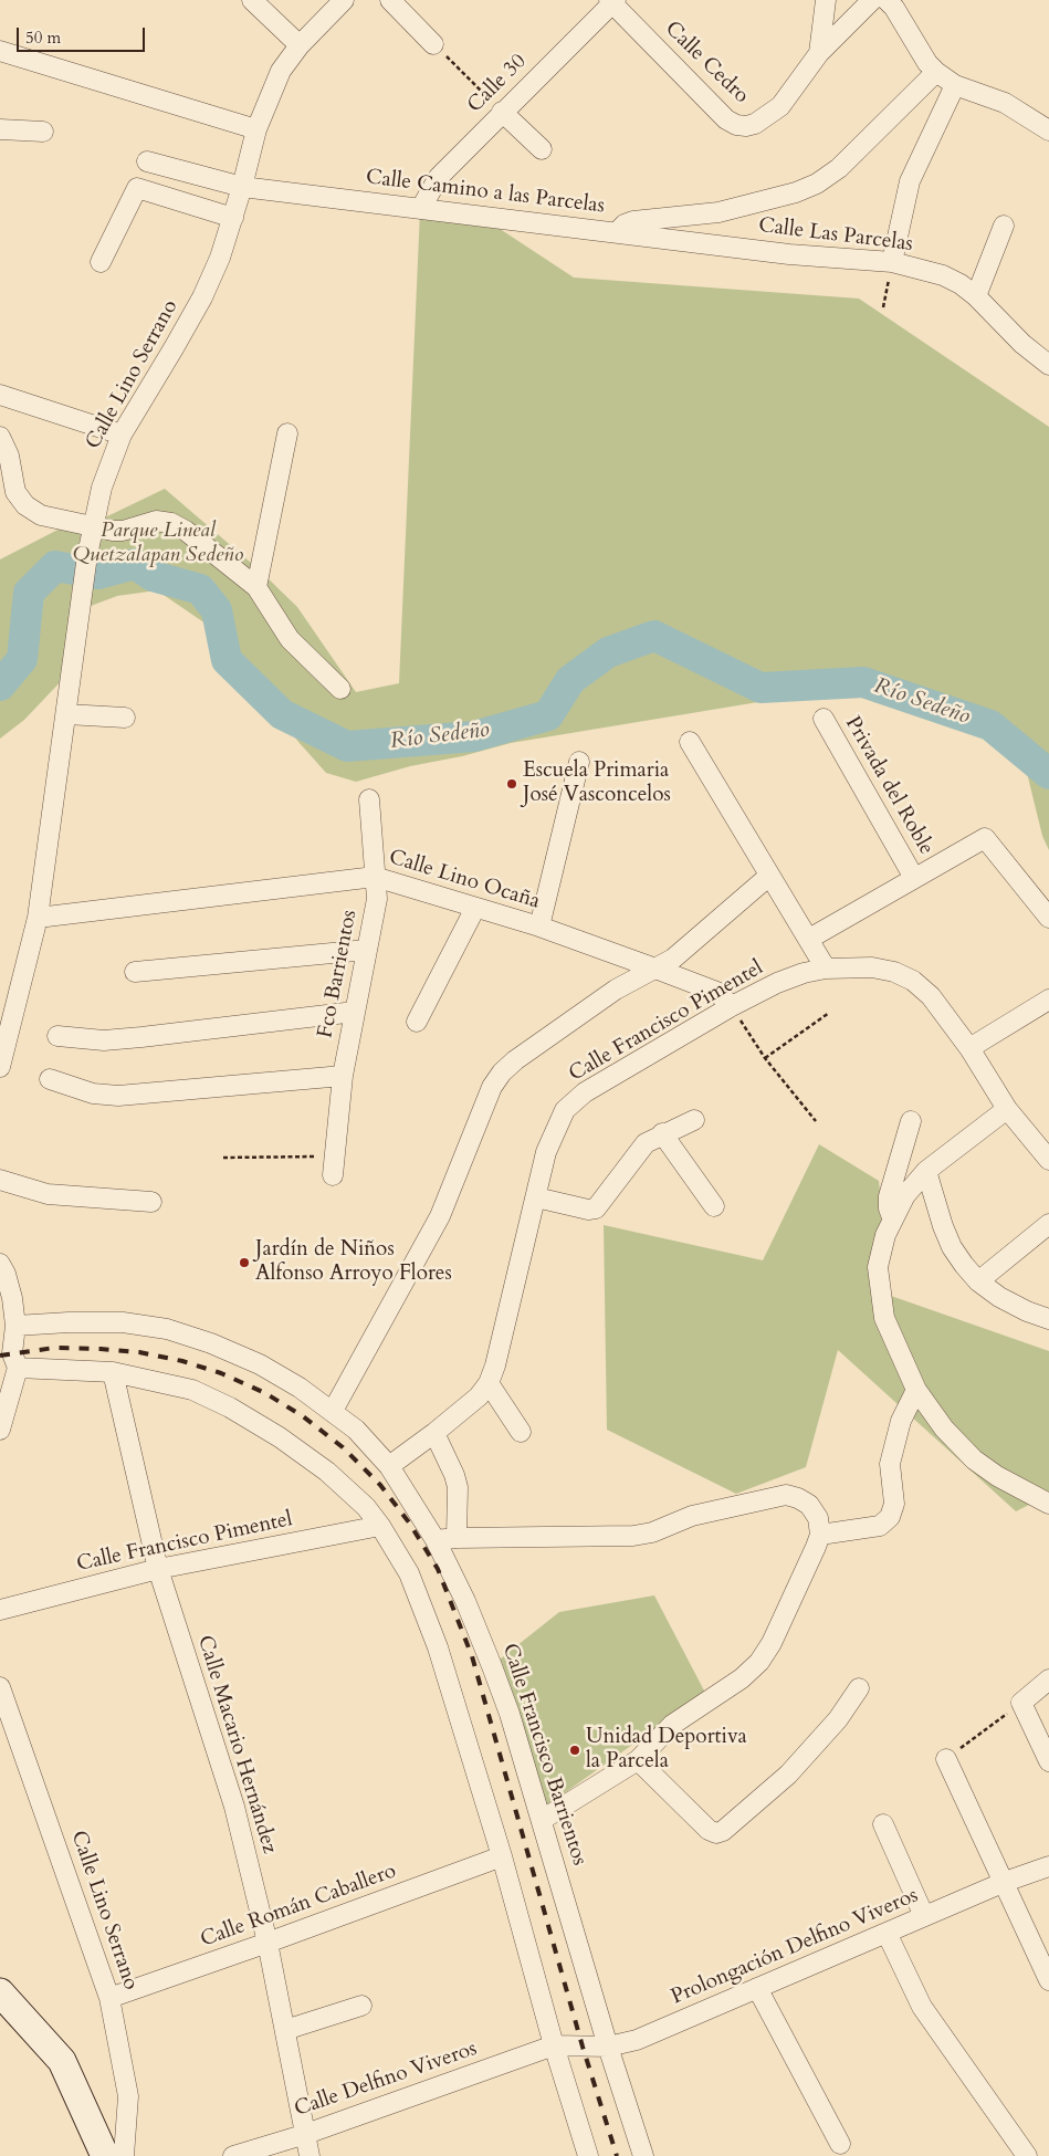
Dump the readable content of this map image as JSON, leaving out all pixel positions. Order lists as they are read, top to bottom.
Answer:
{
  "streets": {
    "street": [
      "Calle Cedro",
      "Calle 30",
      "Calle Camino a las Parcelas",
      "Calle Las Parcelas",
      "Calle Lino Serrano",
      "Privada del Roble",
      "Calle Lino Ocaña",
      "Fco Barrientos",
      "Calle Francisco Pimentel",
      "Calle Macario Hernández",
      "Calle Francisco Barrientos",
      "Calle Román Caballero",
      "Prolongación Delfino Viveros",
      "Calle Delfino Viveros"
    ]
  },
  "crossings": [
    ["Calle Cedro", "Calle 30"],
    ["Calle 30", "Calle Camino a las Parcelas"],
    ["Calle Camino a las Parcelas", "Calle Las Parcelas"],
    ["Calle Camino a las Parcelas", "Calle Lino Serrano"],
    ["Calle Lino Serrano", "Calle Lino Ocaña"],
    ["Calle Lino Serrano", "Calle Román Caballero"],
    ["Calle Lino Ocaña", "Fco Barrientos"],
    ["Calle Lino Ocaña", "Calle Francisco Pimentel"],
    ["Calle Francisco Pimentel", "Calle Macario Hernández"],
    ["Calle Francisco Pimentel", "Calle Francisco Barrientos"],
    ["Calle Macario Hernández", "Calle Román Caballero"],
    ["Calle Macario Hernández", "Calle Delfino Viveros"],
    ["Calle Francisco Barrientos", "Prolongación Delfino Viveros"],
    ["Prolongación Delfino Viveros", "Calle Delfino Viveros"]
  ],
  "water": ["Río Sedeño"],
  "parks": ["Parque Lineal Quetzalapan Sedeño"],
  "places": ["Escuela Primaria José Vasconcelos", "Jardín de Niños Alfonso Arroyo Flores", "Unidad Deportiva la Parcela"],
  "scale_bar": "50 m"
}
